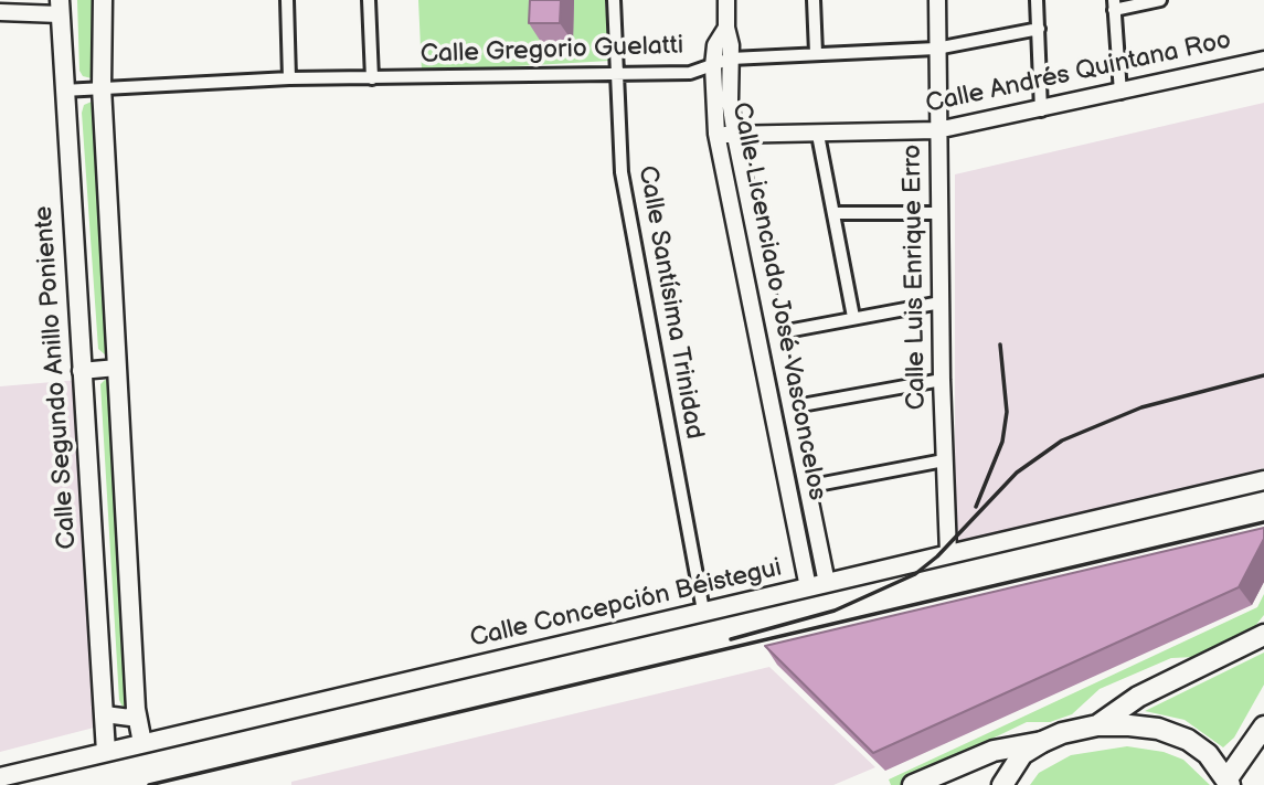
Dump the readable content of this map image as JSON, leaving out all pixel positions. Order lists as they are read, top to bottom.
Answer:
{
  "streets": {
    "main road": ["Calle Segundo Anillo Poniente", "Calle Concepción Béistegui"],
    "street": [
      "Calle Gregorio Guelatti",
      "Calle Andrés Quintana Roo",
      "Calle Luis Enrique Erro",
      "Calle Licenciado José Vasconcelos",
      "Calle Santísima Trinidad"
    ]
  },
  "crossings": [
    ["Calle Gregorio Guelatti", "Calle Luis Enrique Erro"],
    ["Calle Gregorio Guelatti", "Calle Licenciado José Vasconcelos"],
    ["Calle Gregorio Guelatti", "Calle Santísima Trinidad"],
    ["Calle Gregorio Guelatti", "Calle Segundo Anillo Poniente"],
    ["Calle Andrés Quintana Roo", "Calle Luis Enrique Erro"],
    ["Calle Andrés Quintana Roo", "Calle Licenciado José Vasconcelos"],
    ["Calle Luis Enrique Erro", "Calle Concepción Béistegui"],
    ["Calle Licenciado José Vasconcelos", "Calle Concepción Béistegui"],
    ["Calle Santísima Trinidad", "Calle Concepción Béistegui"],
    ["Calle Segundo Anillo Poniente", "Calle Concepción Béistegui"]
  ]
}
